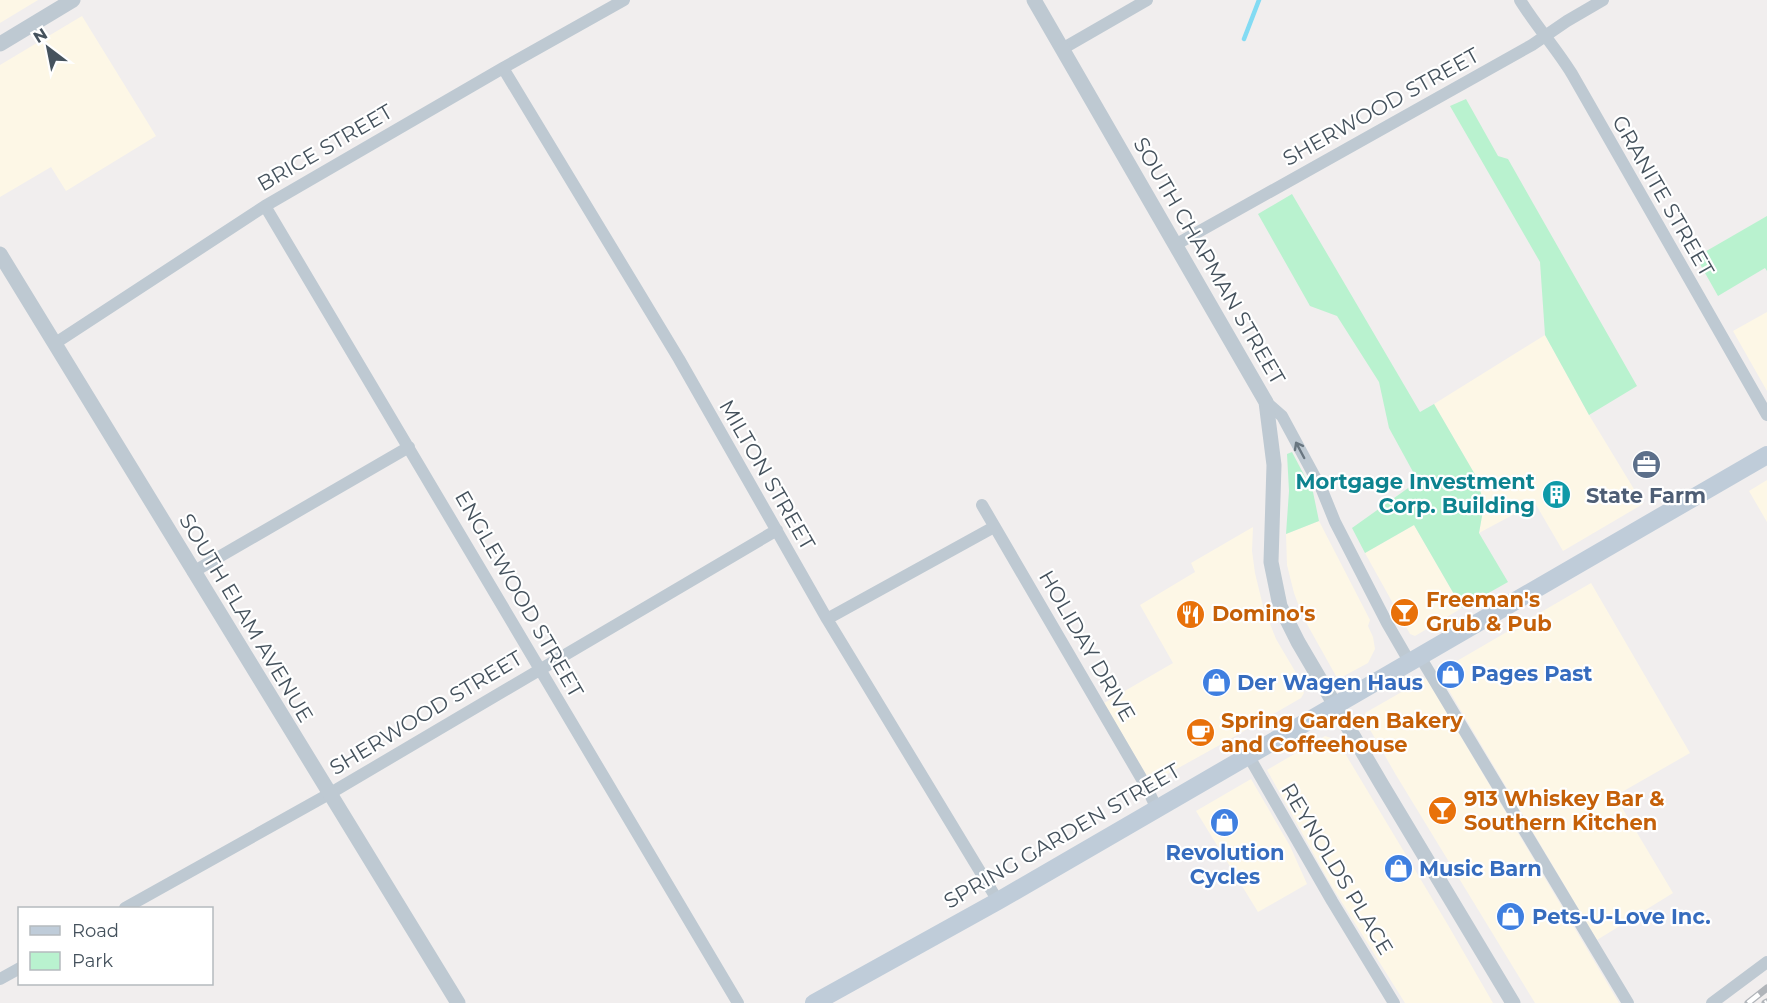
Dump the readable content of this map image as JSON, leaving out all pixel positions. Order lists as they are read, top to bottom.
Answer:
{
  "streets": {
    "main road": ["SPRING GARDEN STREET"],
    "street": [
      "SHERWOOD STREET",
      "BRICE STREET",
      "GRANITE STREET",
      "SOUTH CHAPMAN STREET",
      "MILTON STREET",
      "ENGLEWOOD STREET",
      "SOUTH ELAM AVENUE",
      "HOLIDAY DRIVE",
      "REYNOLDS PLACE"
    ]
  },
  "crossings": [
    ["SHERWOOD STREET", "GRANITE STREET"],
    ["SHERWOOD STREET", "SOUTH CHAPMAN STREET"],
    ["SHERWOOD STREET", "MILTON STREET"],
    ["SHERWOOD STREET", "ENGLEWOOD STREET"],
    ["SHERWOOD STREET", "SOUTH ELAM AVENUE"],
    ["BRICE STREET", "MILTON STREET"],
    ["BRICE STREET", "ENGLEWOOD STREET"],
    ["BRICE STREET", "SOUTH ELAM AVENUE"],
    ["SOUTH CHAPMAN STREET", "SPRING GARDEN STREET"],
    ["MILTON STREET", "SPRING GARDEN STREET"],
    ["HOLIDAY DRIVE", "SPRING GARDEN STREET"],
    ["SPRING GARDEN STREET", "REYNOLDS PLACE"]
  ],
  "places": {
    "office": ["State Farm"],
    "building": ["Mortgage Investment Corp. Building"],
    "bar": ["Freeman's Grub & Pub", "913 Whiskey Bar & Southern Kitchen"],
    "restaurant": ["Domino's"],
    "shop": [
      "Pages Past",
      "Der Wagen Haus",
      "Revolution Cycles",
      "Music Barn",
      "Pets-U-Love Inc."
    ],
    "cafe": ["Spring Garden Bakery and Coffeehouse"]
  },
  "legend": ["Road", "Park"],
  "north": "top left"
}
